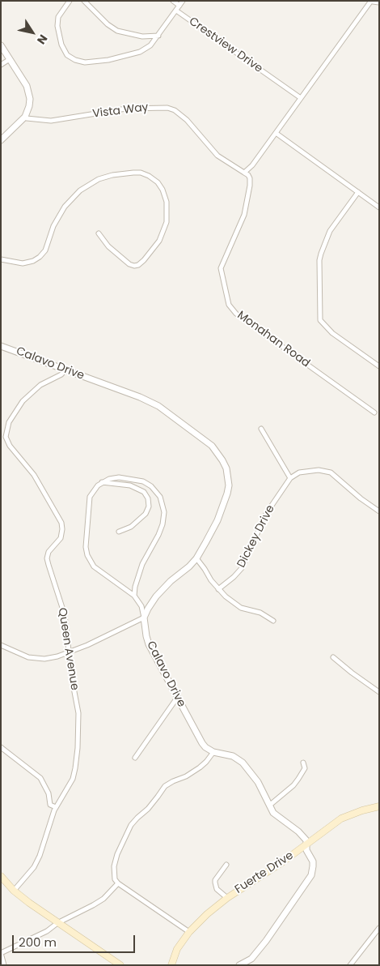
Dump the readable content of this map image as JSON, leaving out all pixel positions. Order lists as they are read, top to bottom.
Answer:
{
  "streets": {
    "main road": ["Fuerte Drive"],
    "street": [
      "Crestview Drive",
      "Vista Way",
      "Monahan Road",
      "Calavo Drive",
      "Dickey Drive",
      "Queen Avenue"
    ]
  },
  "crossings": [
    ["Vista Way", "Monahan Road"],
    ["Calavo Drive", "Queen Avenue"]
  ],
  "scale_bar": "200 m",
  "north": "bottom right"
}
